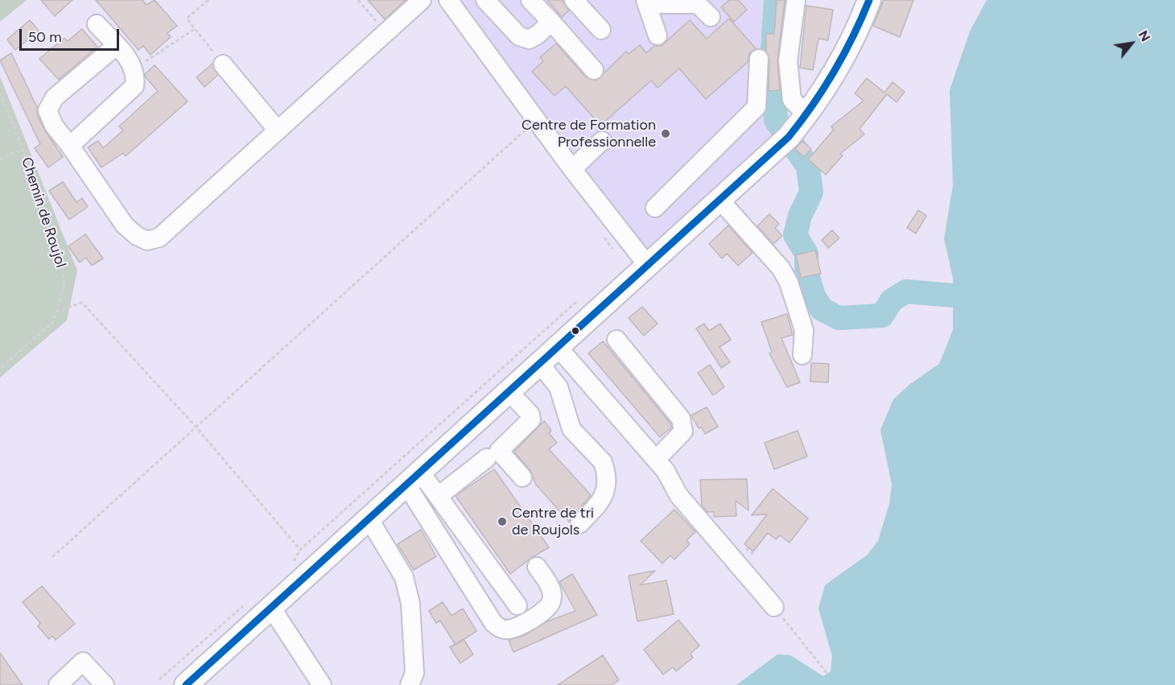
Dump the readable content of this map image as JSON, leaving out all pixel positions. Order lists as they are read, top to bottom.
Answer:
{
  "streets": {
    "path": ["Chemin de Roujol"]
  },
  "places": ["Centre de Formation Professionnelle", "Centre de tri de Roujols"],
  "scale_bar": "50 m",
  "north": "top right"
}
